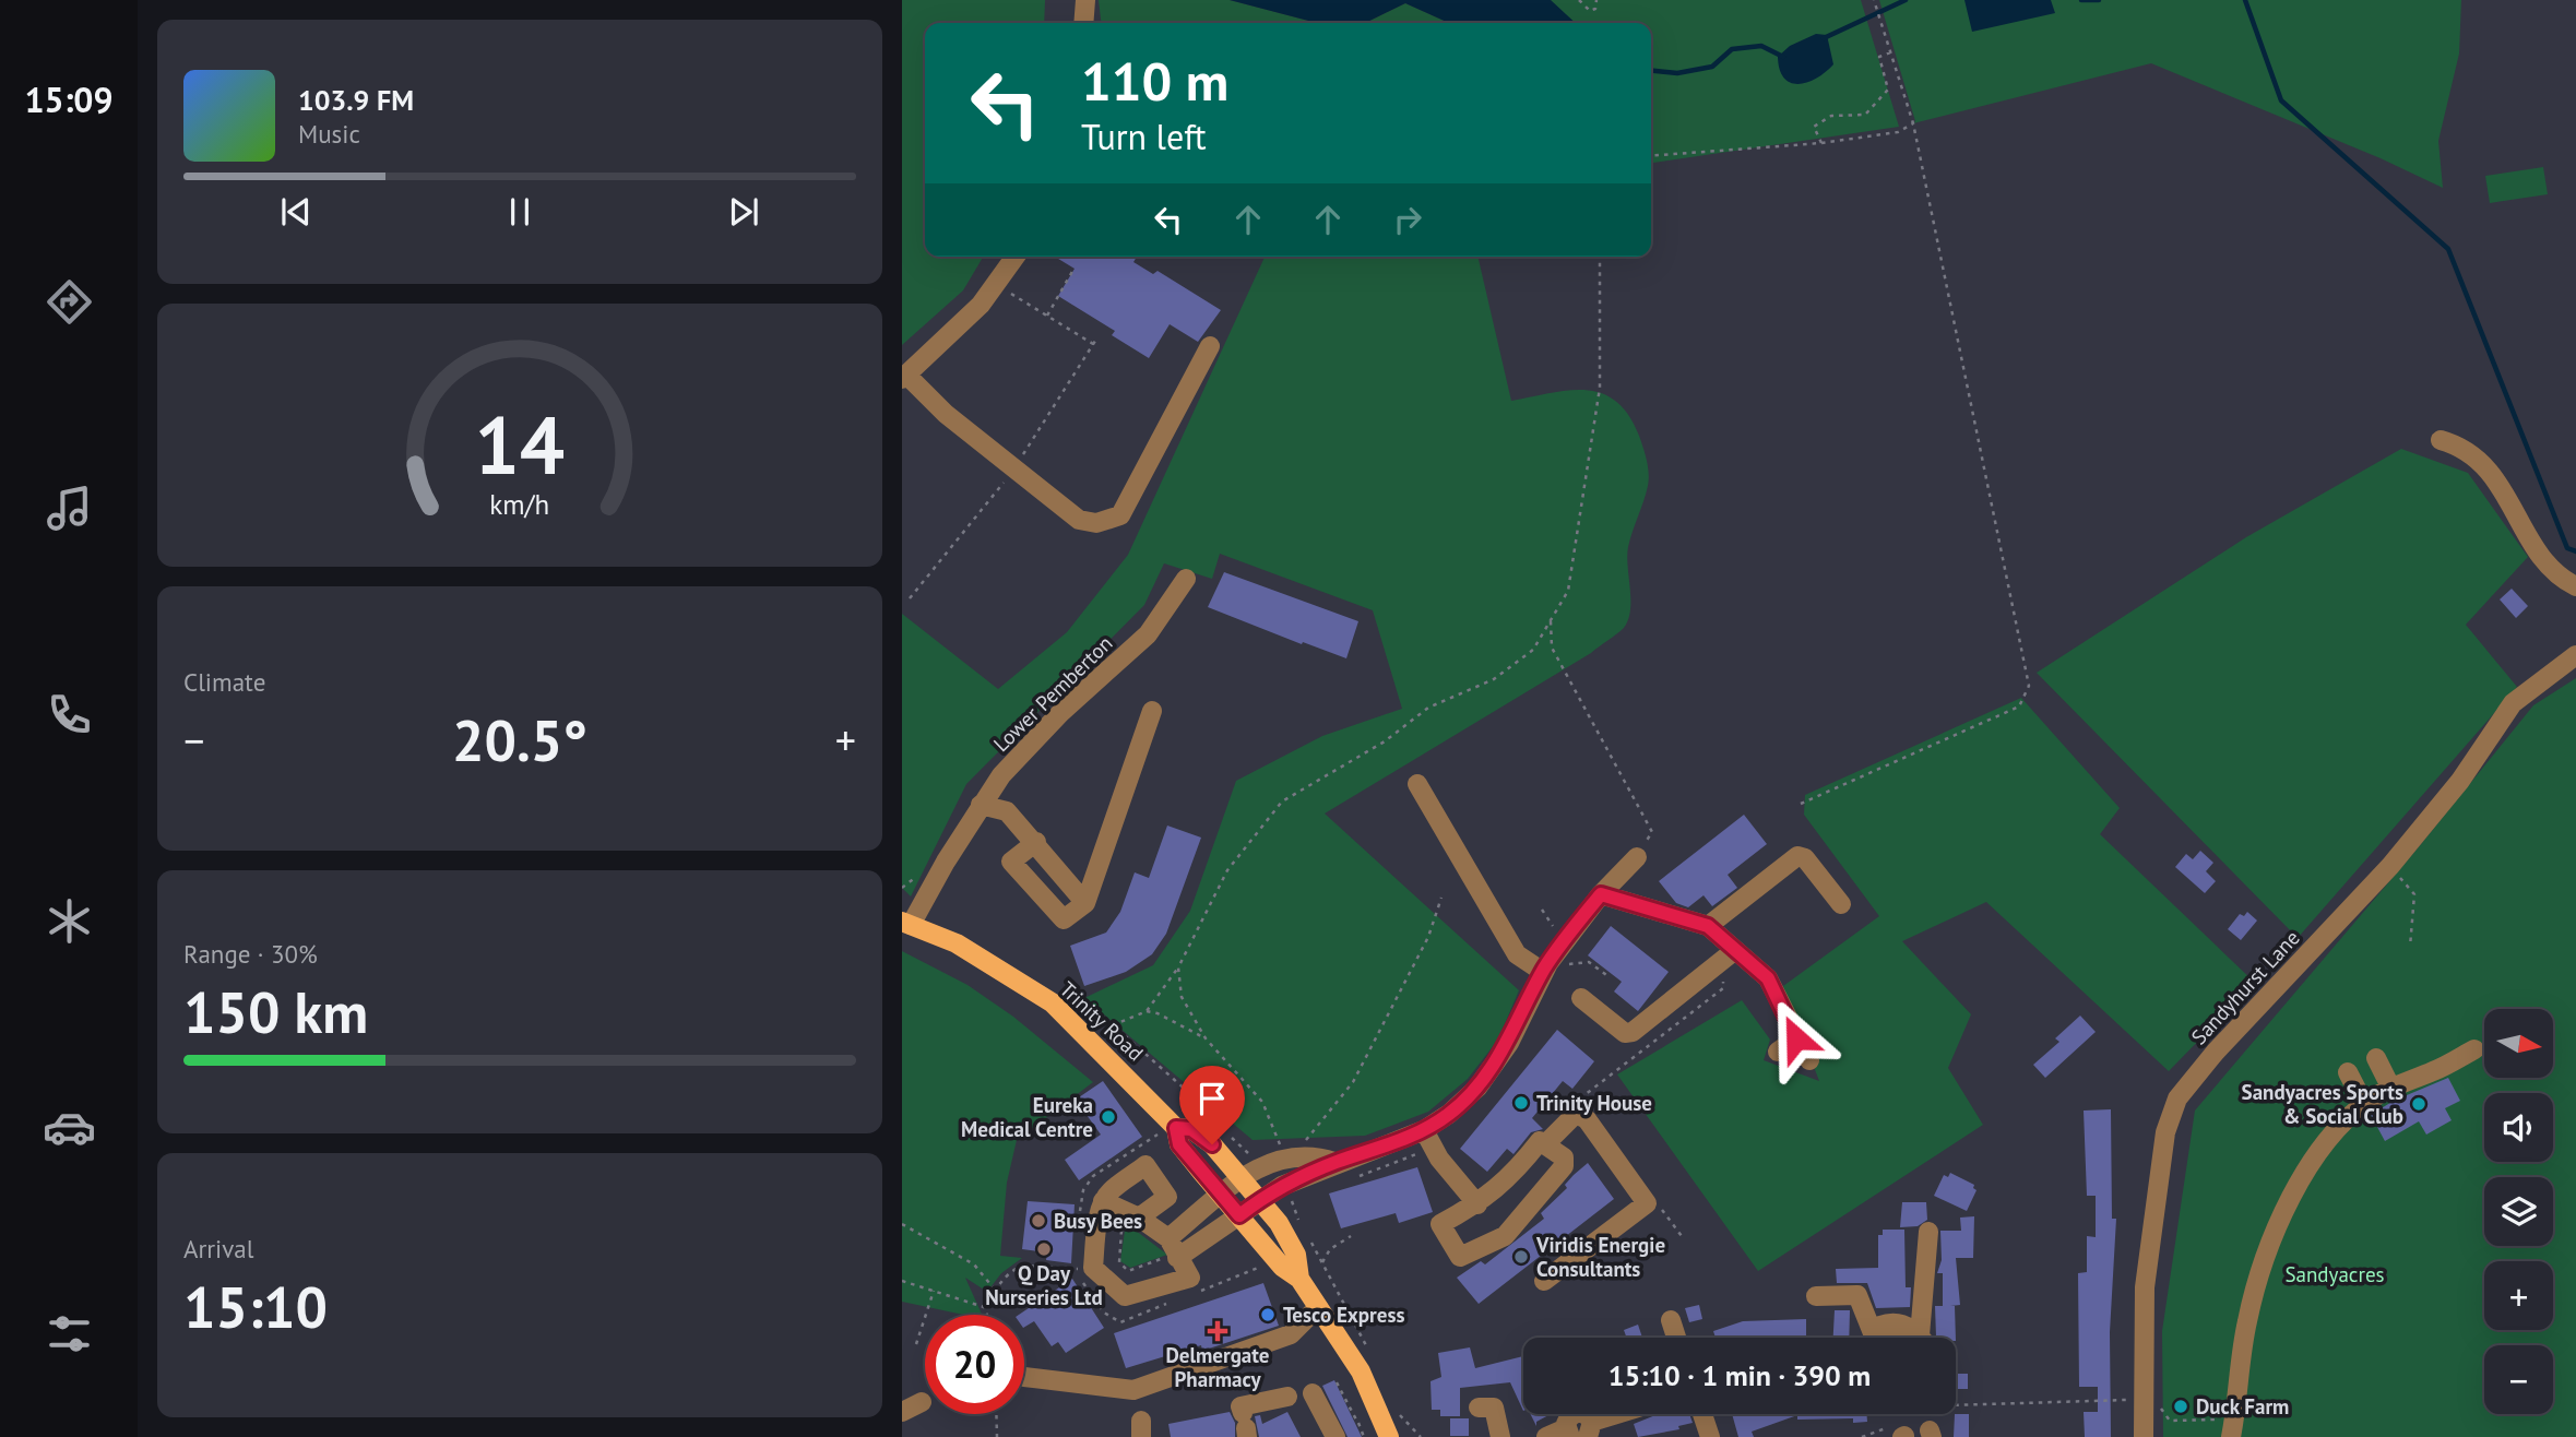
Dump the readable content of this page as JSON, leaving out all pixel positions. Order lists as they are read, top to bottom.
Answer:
{
  "streets": {
    "main road": ["Trinity Road"],
    "street": ["Lower Pemberton", "Sandyhurst Lane"]
  },
  "crossings": [
    ["Lower Pemberton", "Trinity Road"]
  ],
  "parks": ["Sandyacres"],
  "places": {
    "other": [
      "Trinity House",
      "Sandyacres Sports & Social Club",
      "Eureka Medical Centre",
      "Busy Bees",
      "Q Day Nurseries Ltd",
      "Viridis Energie Consultants",
      "Tesco Express",
      "Duck Farm"
    ],
    "health": ["Delmergate Pharmacy"]
  },
  "north": "right",
  "page": {
    "tabs": "15:09",
    "turn": ["110 m", "Turn left"],
    "song": ["103.9 FM", "Music"],
    "tile": [
      "Climate",
      ["Range · 30%", "150 km"],
      ["Arrival", "15:10"]
    ],
    "heat": ["−", "20.5°", "+"],
    "map_buttons": ["+", "−"],
    "limit": "20",
    "trip": "15:10 · 1 min · 390 m",
    "gauge": ["14", "km/h"]
  }
}
